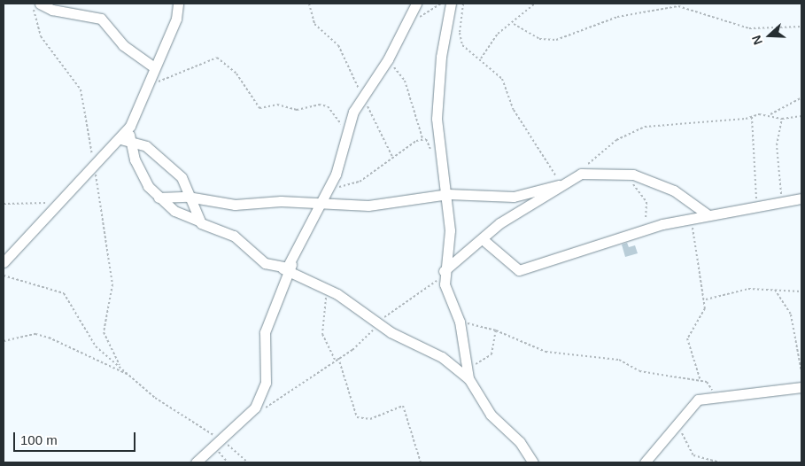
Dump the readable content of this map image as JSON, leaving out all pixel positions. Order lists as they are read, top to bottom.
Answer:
{
  "scale_bar": "100 m",
  "north": "left"
}
